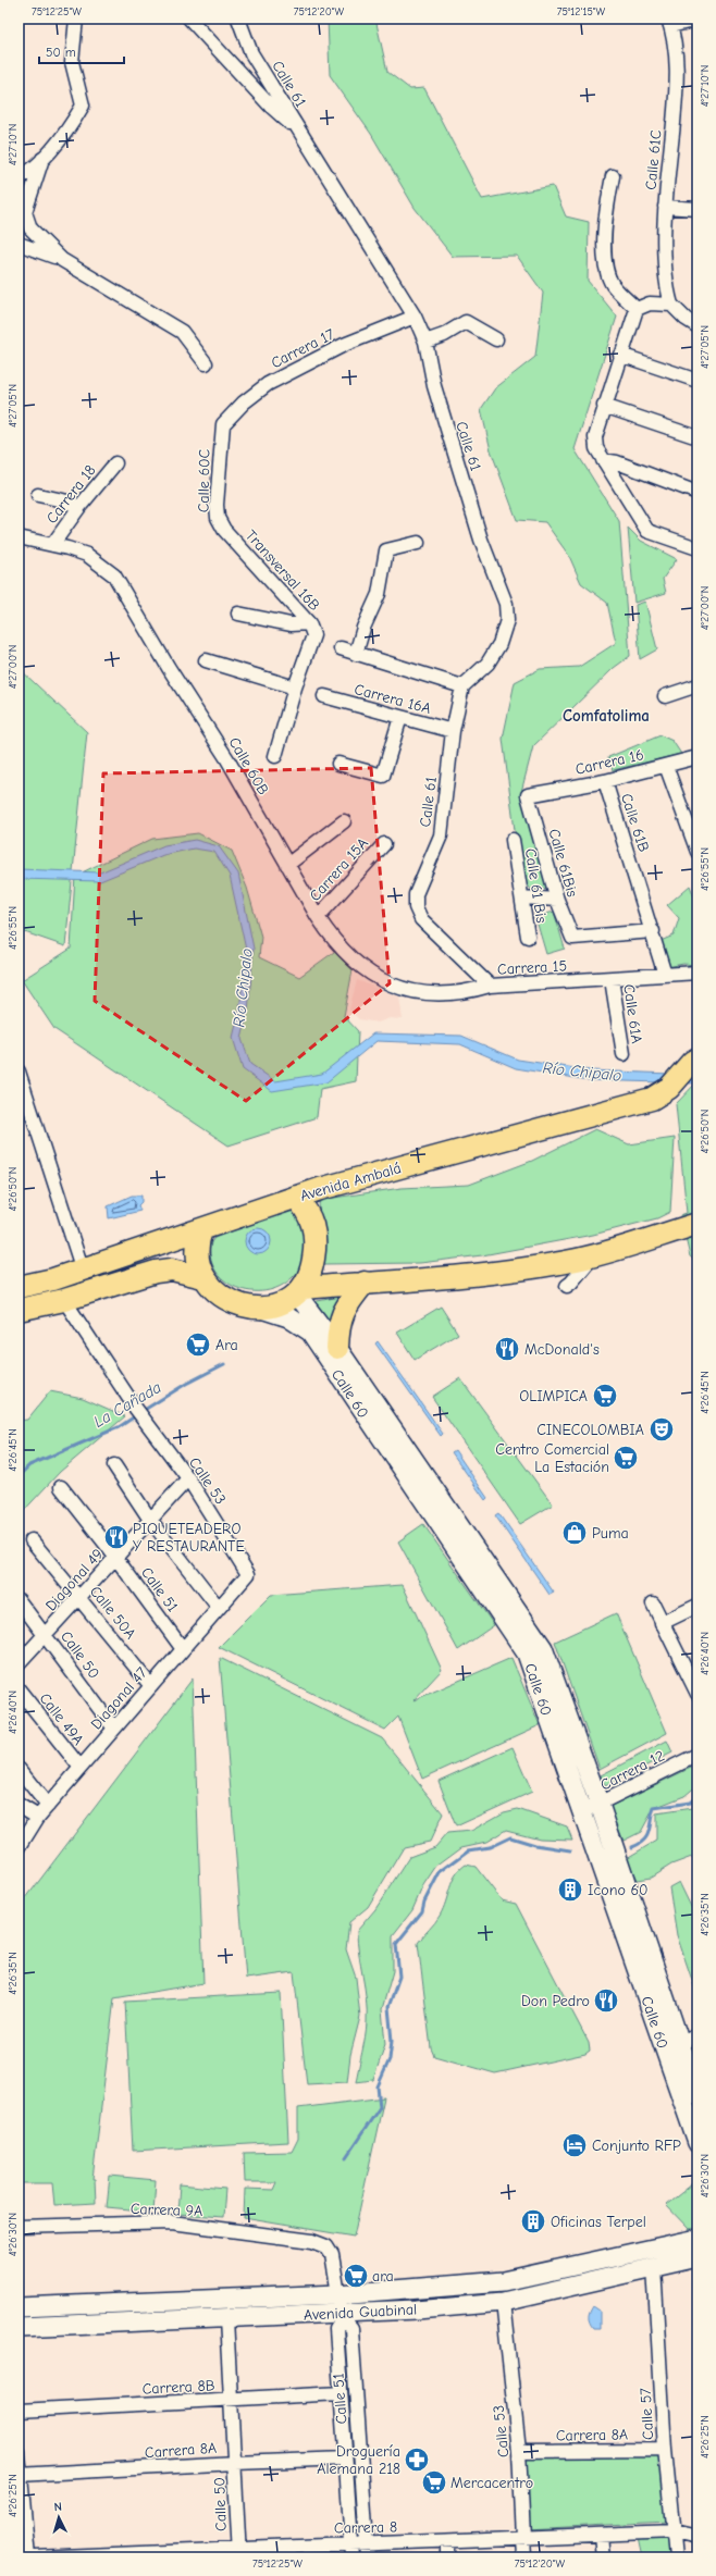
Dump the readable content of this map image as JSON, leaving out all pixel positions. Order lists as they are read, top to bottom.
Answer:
{
  "streets": {
    "main road": ["Avenida Ambalá", "Calle 60", "Avenida Guabinal"],
    "street": [
      "Calle 61",
      "Calle 61C",
      "Carrera 17",
      "Calle 60C",
      "Carrera 18",
      "Transversal 16B",
      "Carrera 16A",
      "Carrera 16",
      "Calle 60B",
      "Calle 61B",
      "Calle 61Bis",
      "Carrera 15A",
      "Calle 61 Bis",
      "Carrera 15",
      "Calle 61A",
      "Calle 53",
      "Diagonal 49",
      "Calle 51",
      "Calle 50A",
      "Calle 50",
      "Diagonal 47",
      "Calle 49A",
      "Carrera 12",
      "Carrera 9A",
      "Carrera 8B",
      "Calle 57",
      "Carrera 8A",
      "Carrera 8"
    ]
  },
  "crossings": [
    ["Calle 61", "Carrera 17"],
    ["Calle 61", "Carrera 16A"],
    ["Calle 61", "Carrera 15"],
    ["Carrera 17", "Calle 60C"],
    ["Calle 60C", "Transversal 16B"],
    ["Carrera 18", "Calle 60B"],
    ["Carrera 16", "Calle 61B"],
    ["Carrera 16", "Calle 61Bis"],
    ["Calle 60B", "Carrera 15A"],
    ["Calle 60B", "Carrera 15"],
    ["Calle 61B", "Calle 61Bis"],
    ["Calle 61B", "Carrera 15"],
    ["Carrera 15", "Calle 61A"],
    ["Avenida Ambalá", "Calle 60"],
    ["Calle 60", "Carrera 12"],
    ["Calle 53", "Diagonal 49"],
    ["Calle 53", "Diagonal 47"],
    ["Calle 53", "Avenida Guabinal"],
    ["Calle 53", "Carrera 8A"],
    ["Calle 53", "Carrera 8"],
    ["Diagonal 49", "Calle 51"],
    ["Diagonal 49", "Calle 50A"],
    ["Diagonal 49", "Calle 50"],
    ["Calle 51", "Diagonal 47"],
    ["Calle 51", "Carrera 9A"],
    ["Calle 51", "Avenida Guabinal"],
    ["Calle 51", "Carrera 8B"],
    ["Calle 51", "Carrera 8A"],
    ["Calle 51", "Carrera 8"],
    ["Calle 50A", "Diagonal 47"],
    ["Calle 50", "Diagonal 47"],
    ["Calle 50", "Avenida Guabinal"],
    ["Calle 50", "Carrera 8B"],
    ["Calle 50", "Carrera 8A"],
    ["Calle 50", "Carrera 8"],
    ["Diagonal 47", "Calle 49A"],
    ["Avenida Guabinal", "Calle 57"],
    ["Calle 57", "Carrera 8A"],
    ["Calle 57", "Carrera 8"]
  ],
  "districts": ["Comfatolima"],
  "water": ["Río Chipalo", "La Cañada"],
  "places": {
    "supermarket": [
      "Ara",
      "OLIMPICA",
      "Centro Comercial La Estación",
      "ara",
      "Mercacentro"
    ],
    "restaurant": ["McDonald's", "PIQUETEADERO Y RESTAURANTE", "Don Pedro"],
    "theatre": ["CINECOLOMBIA"],
    "shop": ["Puma"],
    "building": ["Icono 60", "Oficinas Terpel"],
    "hotel": ["Conjunto RFP"],
    "pharmacy": ["Droguería Alemana 218"]
  },
  "scale_bar": "50 m",
  "north": "top",
  "coordinates": [
    "75°12'25\"W",
    "75°12'20\"W",
    "75°12'15\"W",
    "4°27'10\"N",
    "4°27'05\"N",
    "4°27'00\"N",
    "4°26'55\"N",
    "4°26'50\"N",
    "4°26'45\"N",
    "4°26'40\"N",
    "4°26'35\"N",
    "4°26'30\"N",
    "4°26'25\"N"
  ]
}
